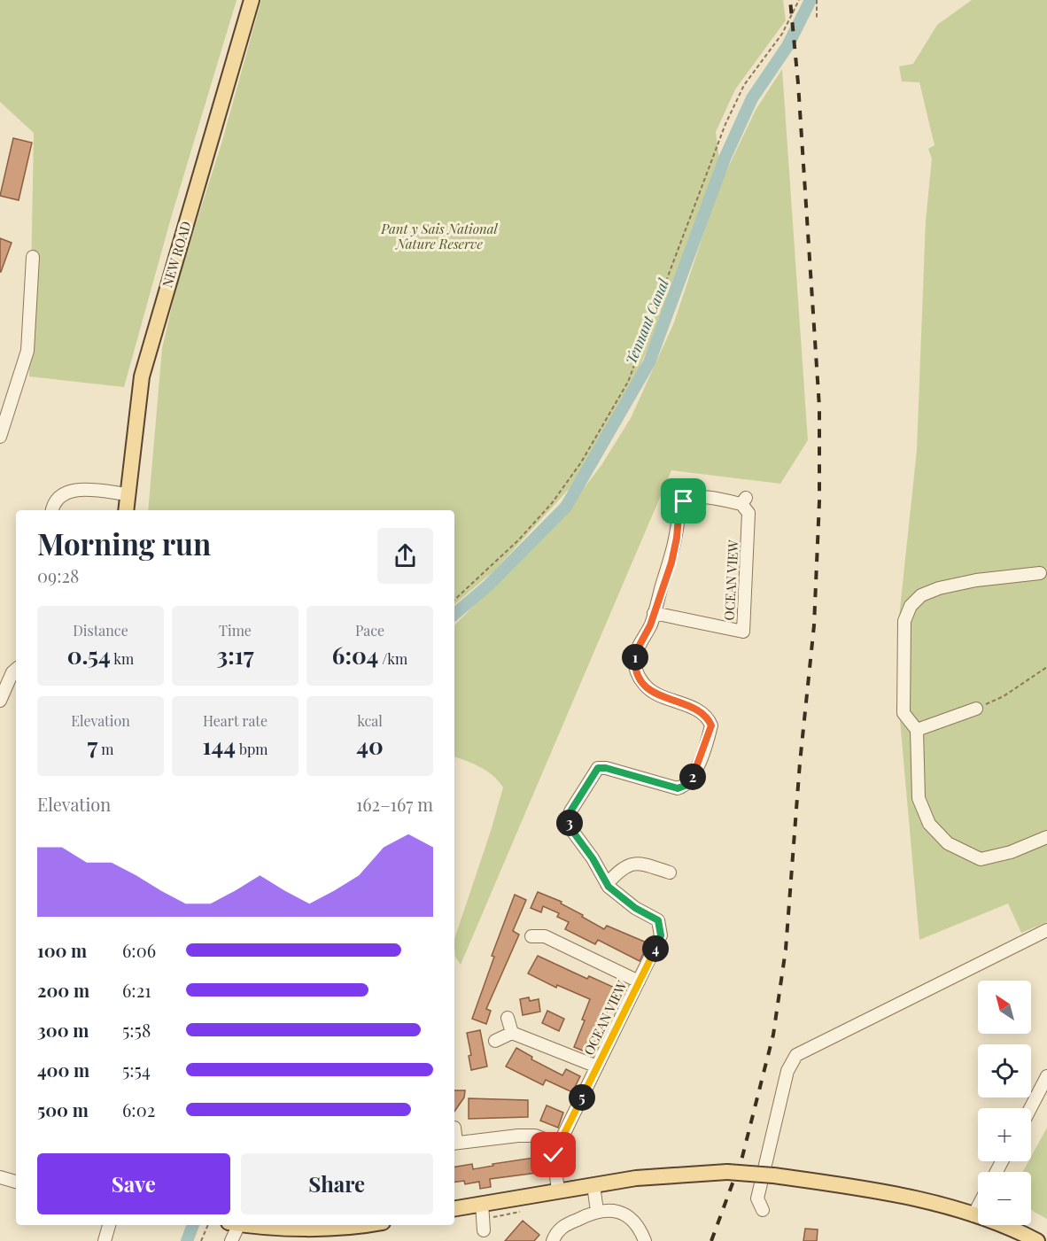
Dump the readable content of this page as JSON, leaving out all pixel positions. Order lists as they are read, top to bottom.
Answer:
{
  "streets": {
    "main road": ["NEW ROAD"],
    "street": ["OCEAN VIEW"]
  },
  "water": ["Tennant Canal"],
  "parks": ["Pant y Sais National Nature Reserve"],
  "north": "top left",
  "page": {
    "heading": ["Morning run", "09:28"],
    "stats": [
      ["Distance", "0.54 km"],
      ["Time", "3:17"],
      ["Pace", "6:04 /km"],
      ["Elevation", "7 m"],
      ["Heart rate", "144 bpm"],
      ["kcal", "40"]
    ],
    "pins": [
      "1",
      "2",
      "3",
      "4",
      "5"
    ],
    "chart": ["Elevation", "162–167 m"],
    "list": [
      {
        "name": "100 m",
        "note": "6:06"
      },
      {
        "name": "200 m",
        "note": "6:21"
      },
      {
        "name": "300 m",
        "note": "5:58"
      },
      {
        "name": "400 m",
        "note": "5:54"
      },
      {
        "name": "500 m",
        "note": "6:02"
      }
    ],
    "map_buttons": ["+", "−"],
    "buttons": ["Save", "Share"]
  }
}
